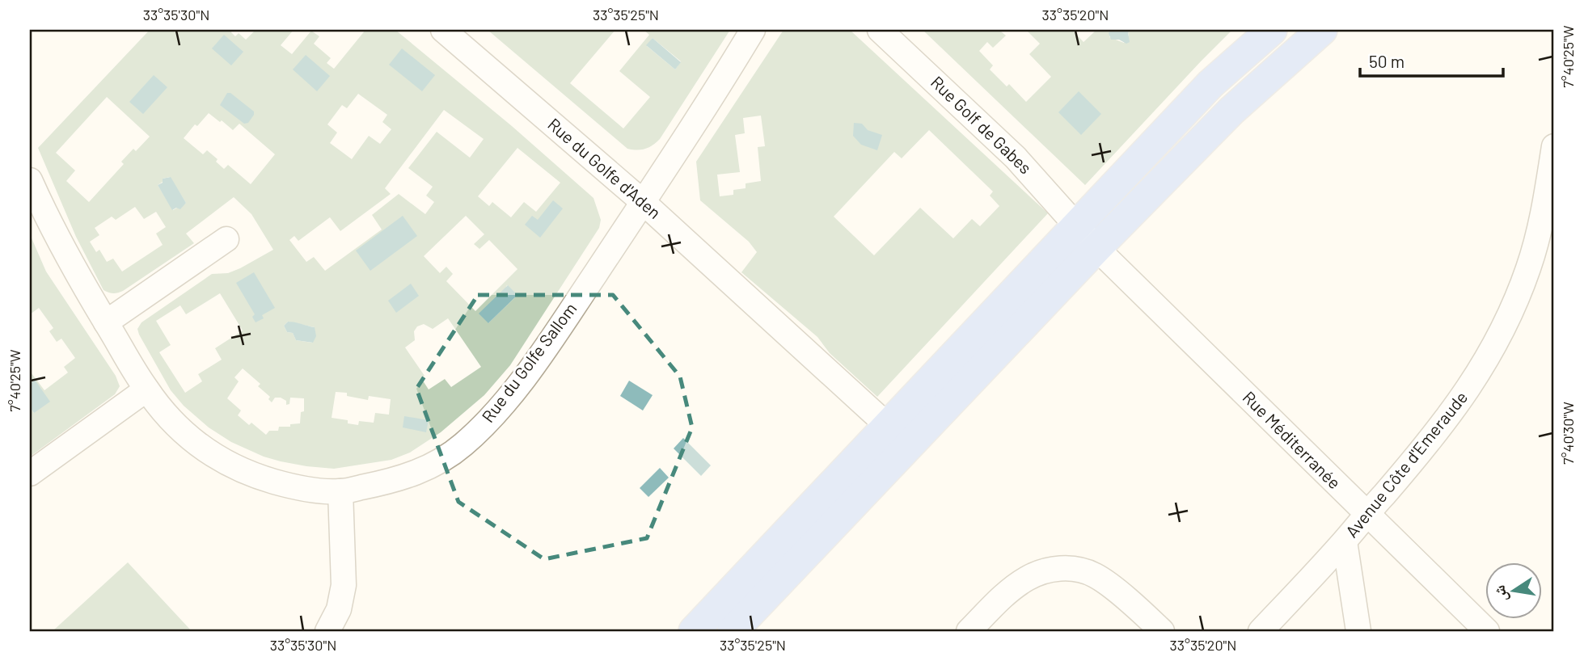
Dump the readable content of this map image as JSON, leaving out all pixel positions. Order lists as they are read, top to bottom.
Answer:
{
  "streets": {
    "street": [
      "Rue Golf de Gabes",
      "Rue du Golfe d'Aden",
      "Rue du Golfe Sallom",
      "Rue Méditerranée",
      "Avenue Côte d'Emeraude"
    ]
  },
  "crossings": [
    ["Rue Golf de Gabes", "Rue Méditerranée"],
    ["Rue du Golfe d'Aden", "Rue du Golfe Sallom"],
    ["Rue Méditerranée", "Avenue Côte d'Emeraude"]
  ],
  "scale_bar": "50 m",
  "north": "left",
  "coordinates": [
    "33°35'30\"N",
    "33°35'25\"N",
    "33°35'20\"N",
    "7°40'25\"W",
    "7°40'30\"W"
  ]
}
